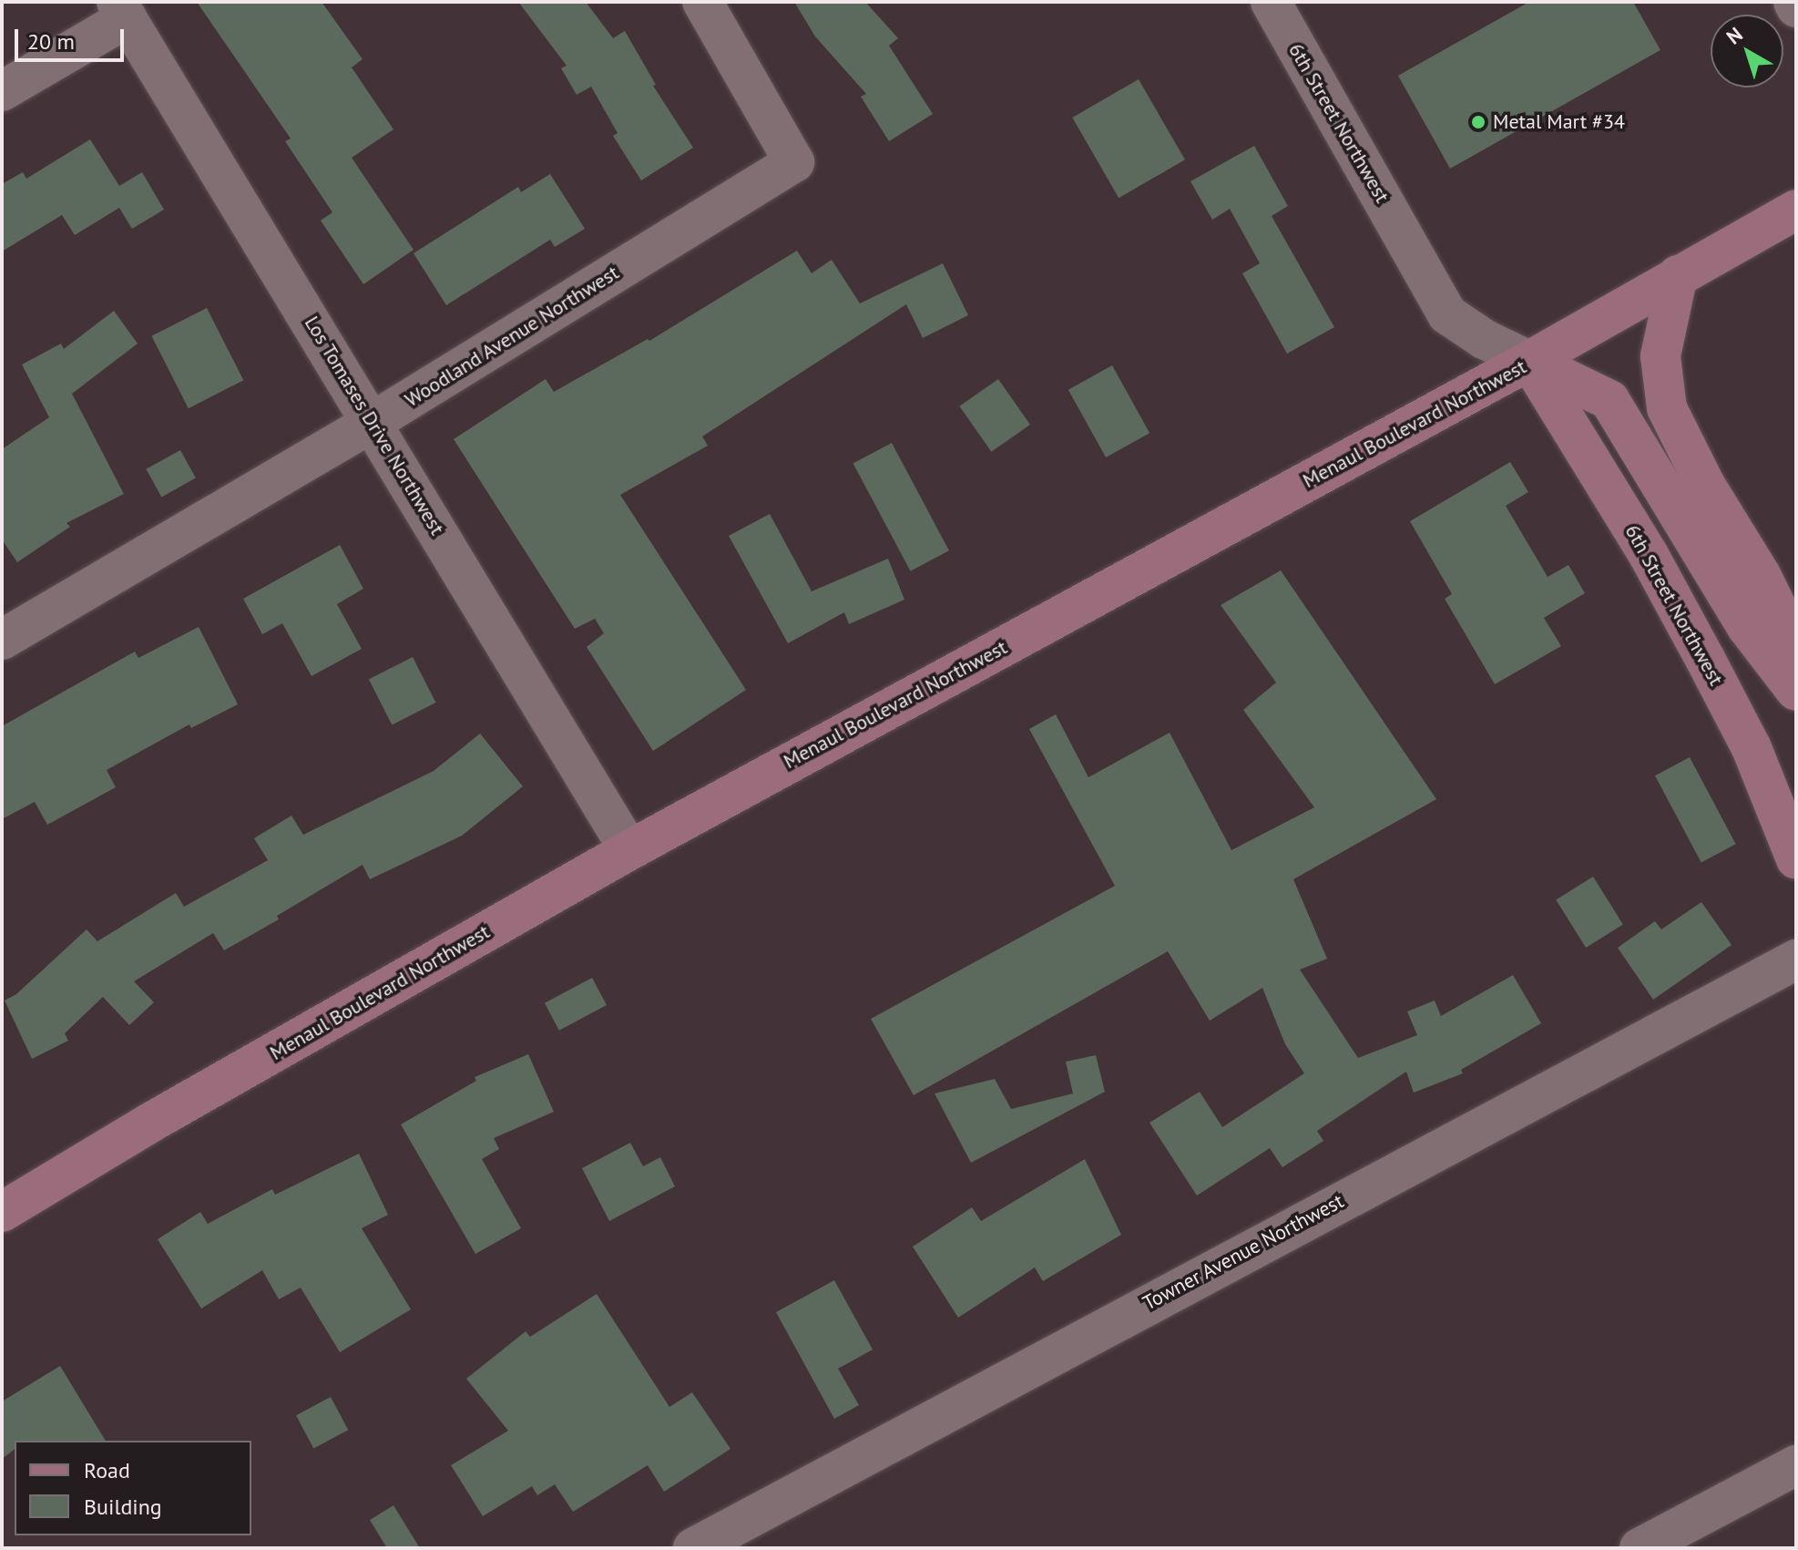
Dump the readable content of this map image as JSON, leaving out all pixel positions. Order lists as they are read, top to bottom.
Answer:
{
  "streets": {
    "main road": ["6th Street Northwest", "Menaul Boulevard Northwest"],
    "street": ["Woodland Avenue Northwest", "Los Tomases Drive Northwest", "Towner Avenue Northwest"]
  },
  "crossings": [
    ["6th Street Northwest", "Menaul Boulevard Northwest"],
    ["Woodland Avenue Northwest", "Los Tomases Drive Northwest"],
    ["Menaul Boulevard Northwest", "Los Tomases Drive Northwest"]
  ],
  "places": ["Metal Mart #34"],
  "legend": ["Road", "Building"],
  "scale_bar": "20 m",
  "north": "top left"
}
